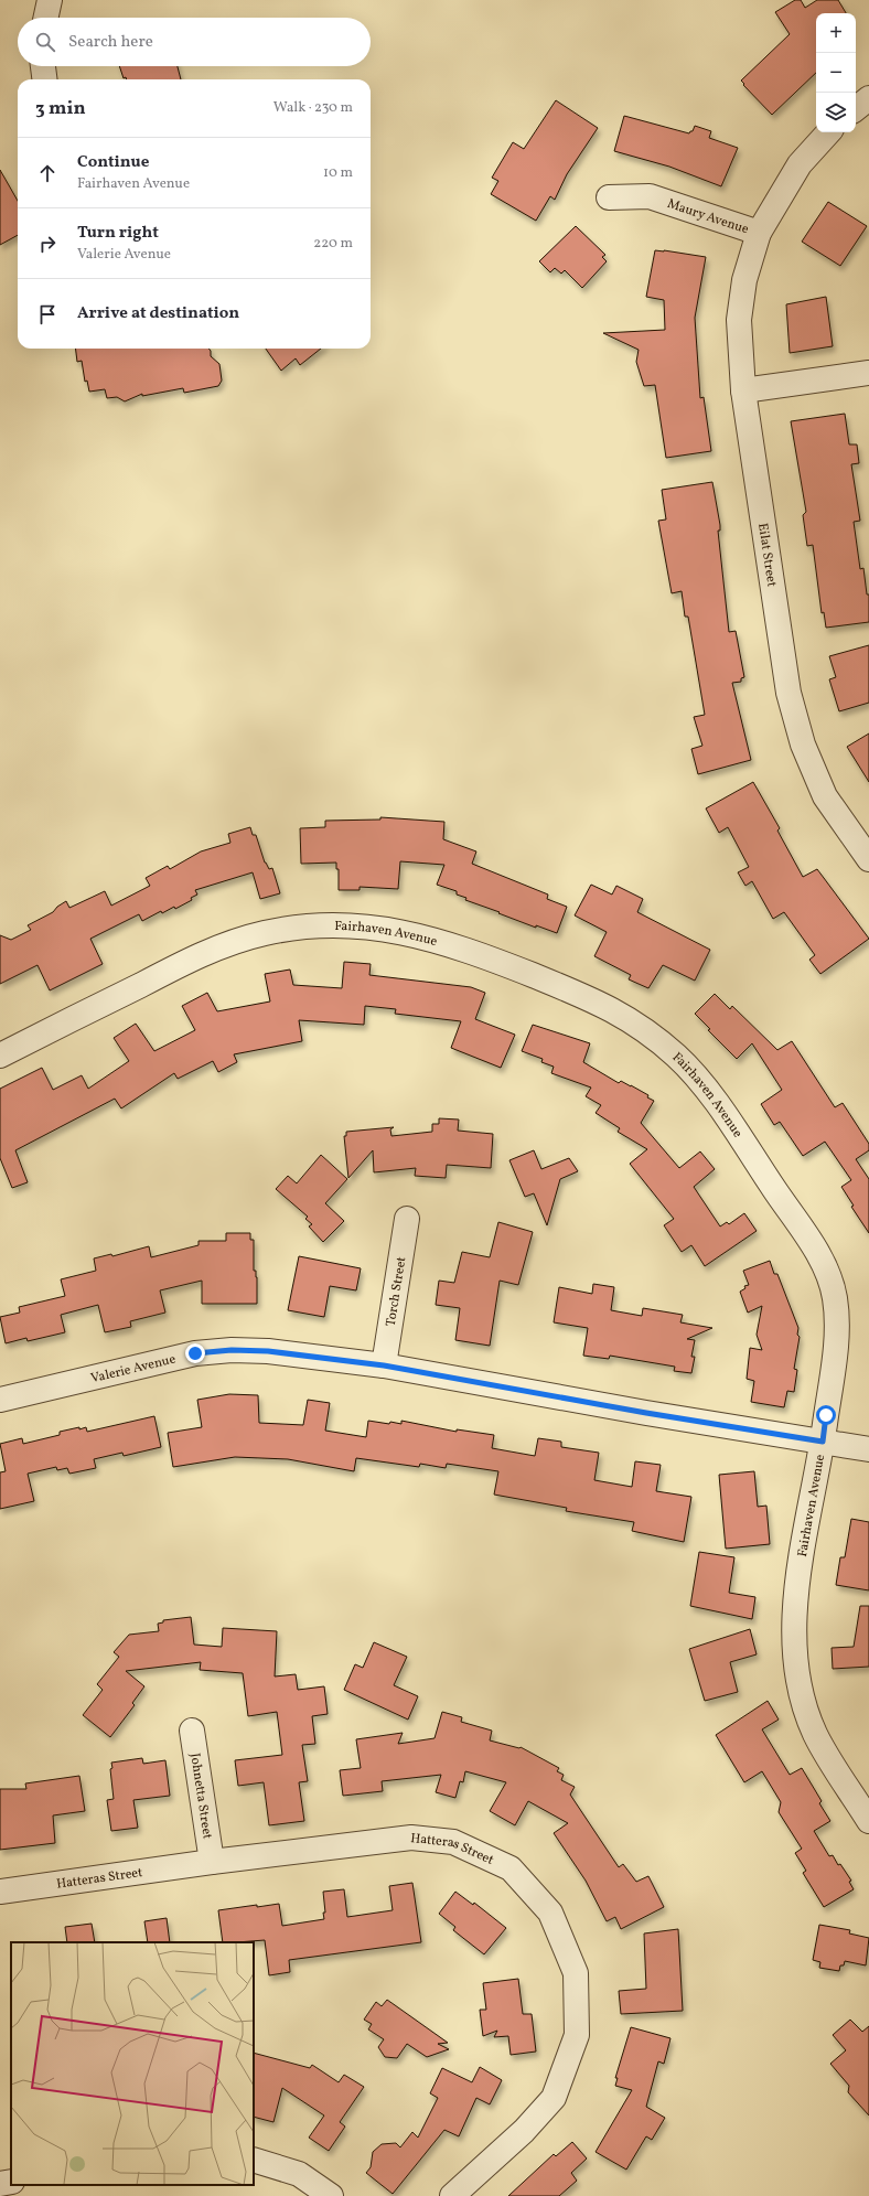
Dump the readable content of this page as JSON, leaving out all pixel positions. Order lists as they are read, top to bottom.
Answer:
{
  "streets": {
    "street": [
      "Maury Avenue",
      "Eilat Street",
      "Fairhaven Avenue",
      "Torch Street",
      "Valerie Avenue",
      "Johnetta Street",
      "Hatteras Street"
    ]
  },
  "crossings": [
    ["Maury Avenue", "Eilat Street"],
    ["Fairhaven Avenue", "Valerie Avenue"],
    ["Torch Street", "Valerie Avenue"],
    ["Johnetta Street", "Hatteras Street"]
  ],
  "page": {
    "map_buttons": ["+", "−"],
    "search": "Search here",
    "heading": ["3 min", "Walk · 230 m"],
    "list": [
      ["Continue", "Fairhaven Avenue", "10 m"],
      ["Turn right", "Valerie Avenue", "220 m"],
      "Arrive at destination"
    ]
  }
}
